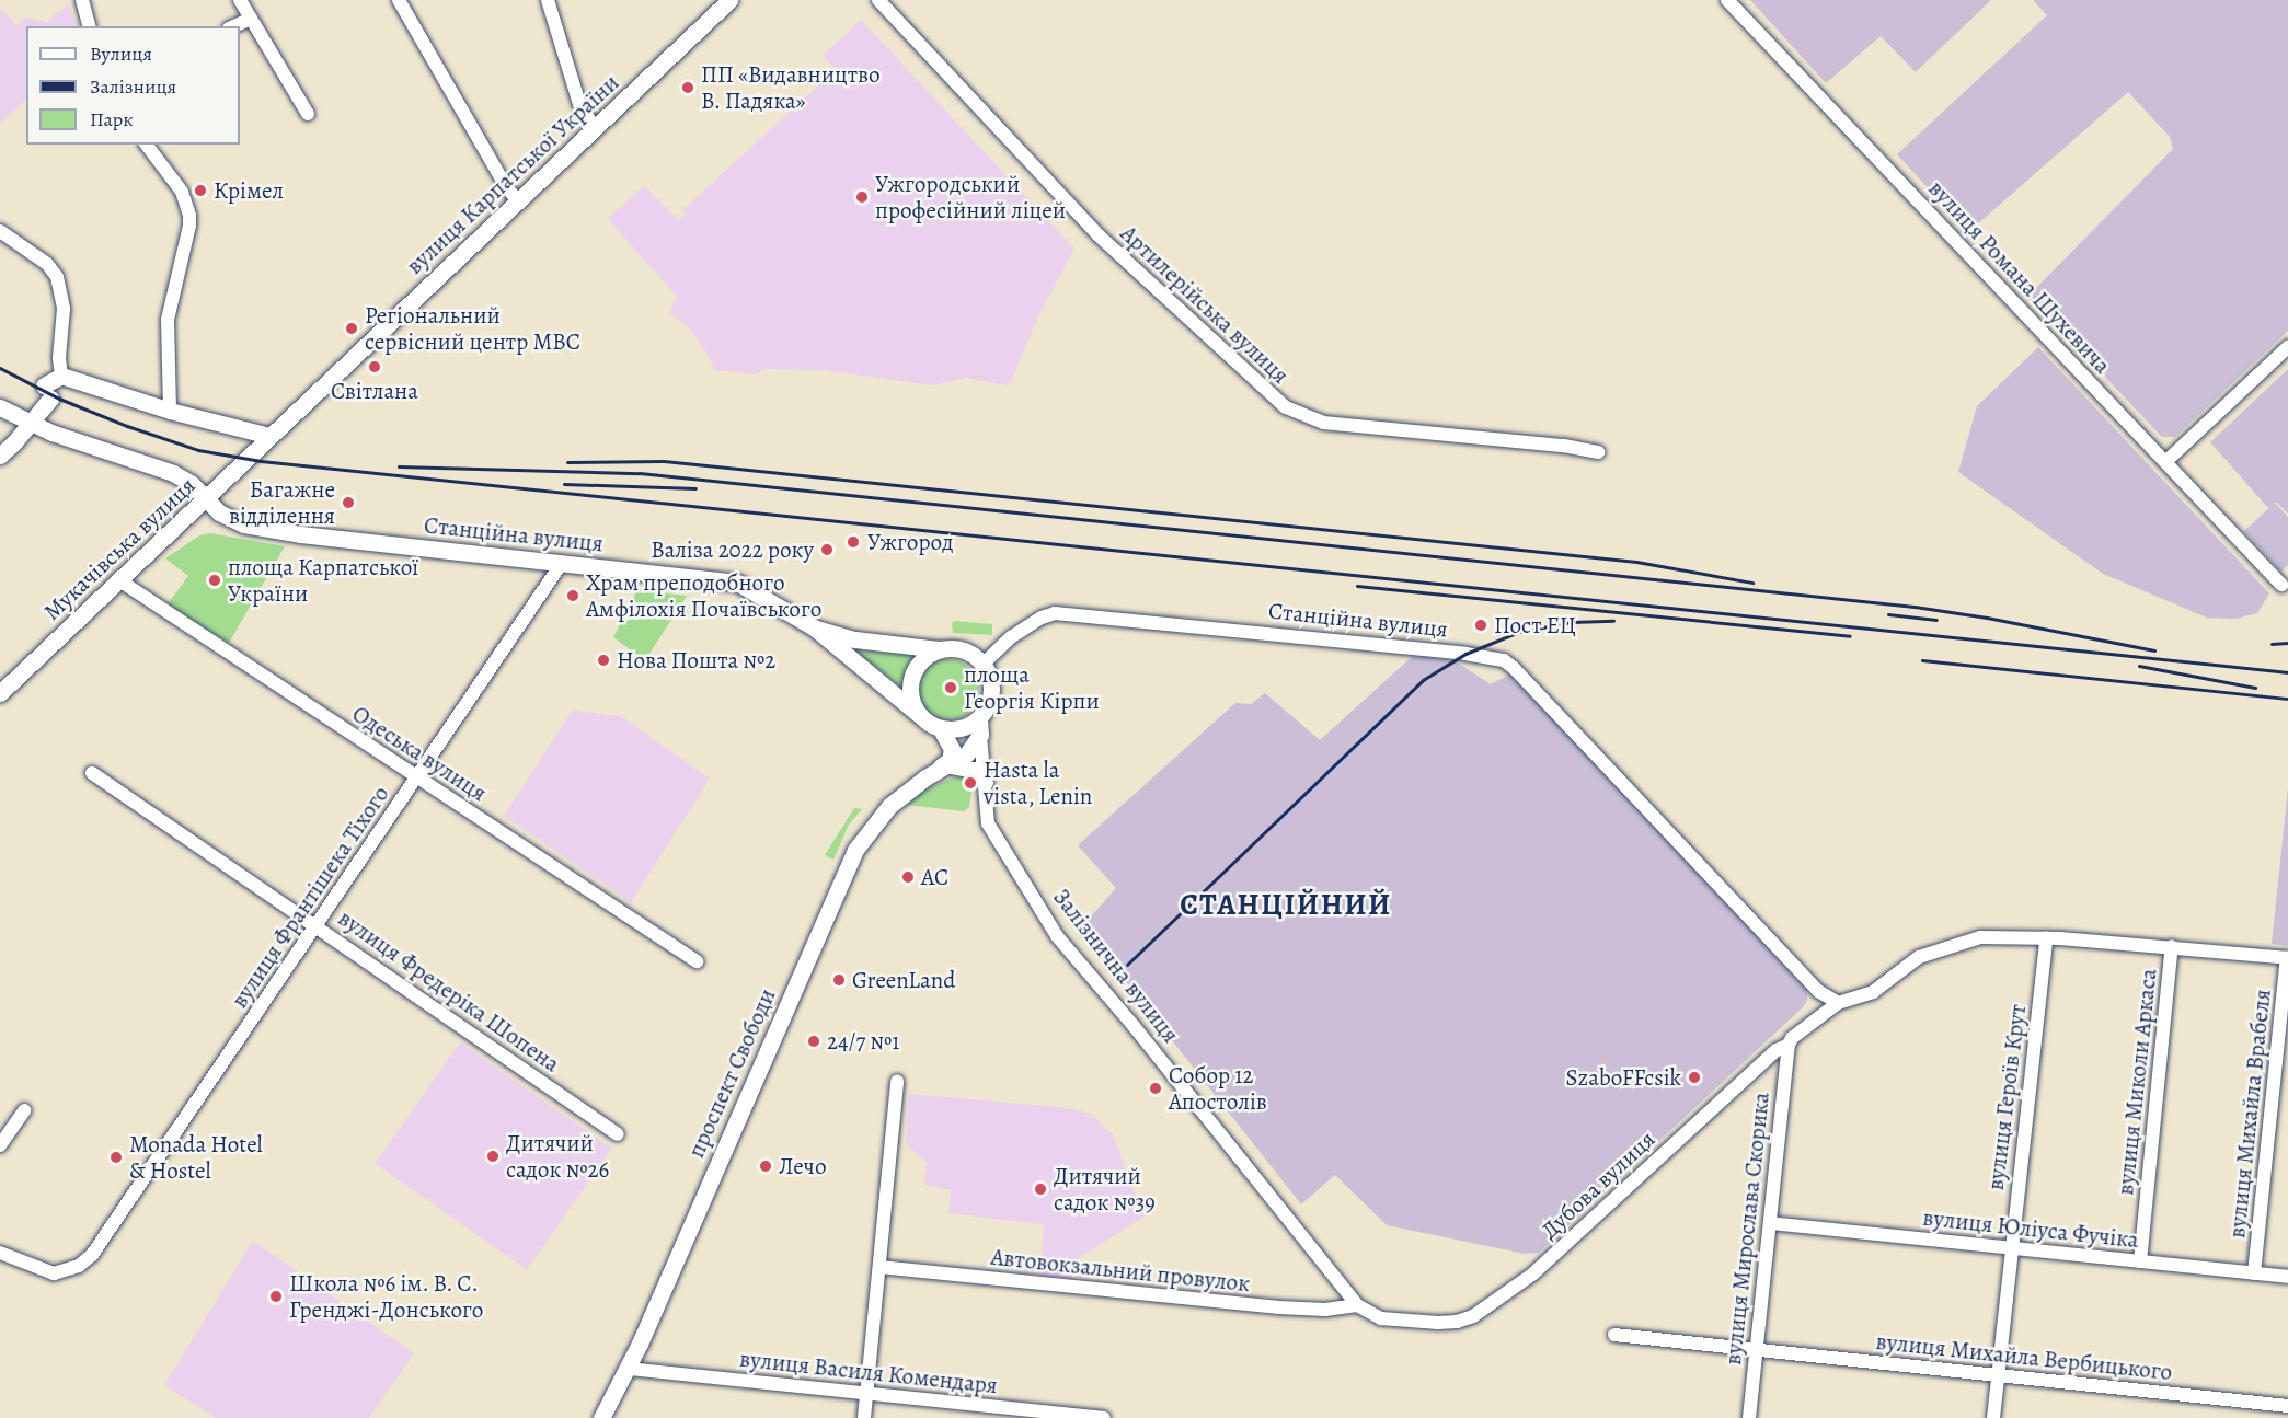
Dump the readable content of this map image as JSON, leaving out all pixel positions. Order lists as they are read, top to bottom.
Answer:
{
  "streets": {
    "main road": [
      "вулиця Карпатської України",
      "Станційна вулиця",
      "Мукачівська вулиця",
      "проспект Свободи"
    ],
    "street": [
      "вулиця Романа Шухевича",
      "Артилерійська вулиця",
      "Одеська вулиця",
      "вулиця Франтішека Тіхого",
      "Залізнична вулиця",
      "вулиця Фредеріка Шопена",
      "вулиця Миколи Аркаса",
      "вулиця Героїв Крут",
      "вулиця Михайла Врабеля",
      "Дубова вулиця",
      "вулиця Мирослава Скорика",
      "вулиця Юліуса Фучіка",
      "Автовокзальний провулок",
      "вулиця Михайла Вербицького",
      "вулиця Василя Комендаря"
    ]
  },
  "crossings": [
    ["вулиця Карпатської України", "Мукачівська вулиця"],
    ["Станційна вулиця", "Мукачівська вулиця"],
    ["Станційна вулиця", "вулиця Франтішека Тіхого"],
    ["Станційна вулиця", "Залізнична вулиця"],
    ["Станційна вулиця", "проспект Свободи"],
    ["Станційна вулиця", "Дубова вулиця"],
    ["Мукачівська вулиця", "Одеська вулиця"],
    ["Одеська вулиця", "вулиця Франтішека Тіхого"],
    ["вулиця Франтішека Тіхого", "вулиця Фредеріка Шопена"],
    ["Залізнична вулиця", "проспект Свободи"],
    ["Залізнична вулиця", "Дубова вулиця"],
    ["Залізнична вулиця", "Автовокзальний провулок"],
    ["проспект Свободи", "вулиця Василя Комендаря"],
    ["вулиця Миколи Аркаса", "Дубова вулиця"],
    ["вулиця Миколи Аркаса", "вулиця Юліуса Фучіка"],
    ["вулиця Героїв Крут", "Дубова вулиця"],
    ["вулиця Героїв Крут", "вулиця Юліуса Фучіка"],
    ["вулиця Героїв Крут", "вулиця Михайла Вербицького"],
    ["вулиця Михайла Врабеля", "Дубова вулиця"],
    ["вулиця Михайла Врабеля", "вулиця Юліуса Фучіка"],
    ["Дубова вулиця", "вулиця Мирослава Скорика"],
    ["Дубова вулиця", "Автовокзальний провулок"],
    ["вулиця Мирослава Скорика", "вулиця Юліуса Фучіка"],
    ["вулиця Мирослава Скорика", "вулиця Михайла Вербицького"]
  ],
  "districts": ["СТАНЦІЙНИЙ"],
  "places": [
    "ПП «Видавництво В. Падяка»",
    "Крімел",
    "Ужгородський професійний ліцей",
    "Регіональний сервісний центр МВС",
    "Світлана",
    "Багажне відділення",
    "Ужгород",
    "Валіза 2022 року",
    "площа Карпатської України",
    "Храм преподобного Амфілохія Почаївського",
    "Пост ЕЦ",
    "Нова Пошта №2",
    "площа Георгія Кірпи",
    "Hasta la vista, Lenin",
    "AC",
    "GreenLand",
    "24/7 №1",
    "SzaboFFcsik",
    "Собор 12 Апостолів",
    "Дитячий садок №26",
    "Monada Hotel & Hostel",
    "Лечо",
    "Дитячий садок №39",
    "Школа №6 ім. В. С. Гренджі-Донського"
  ],
  "legend": ["Вулиця", "Залізниця", "Парк"]
}
